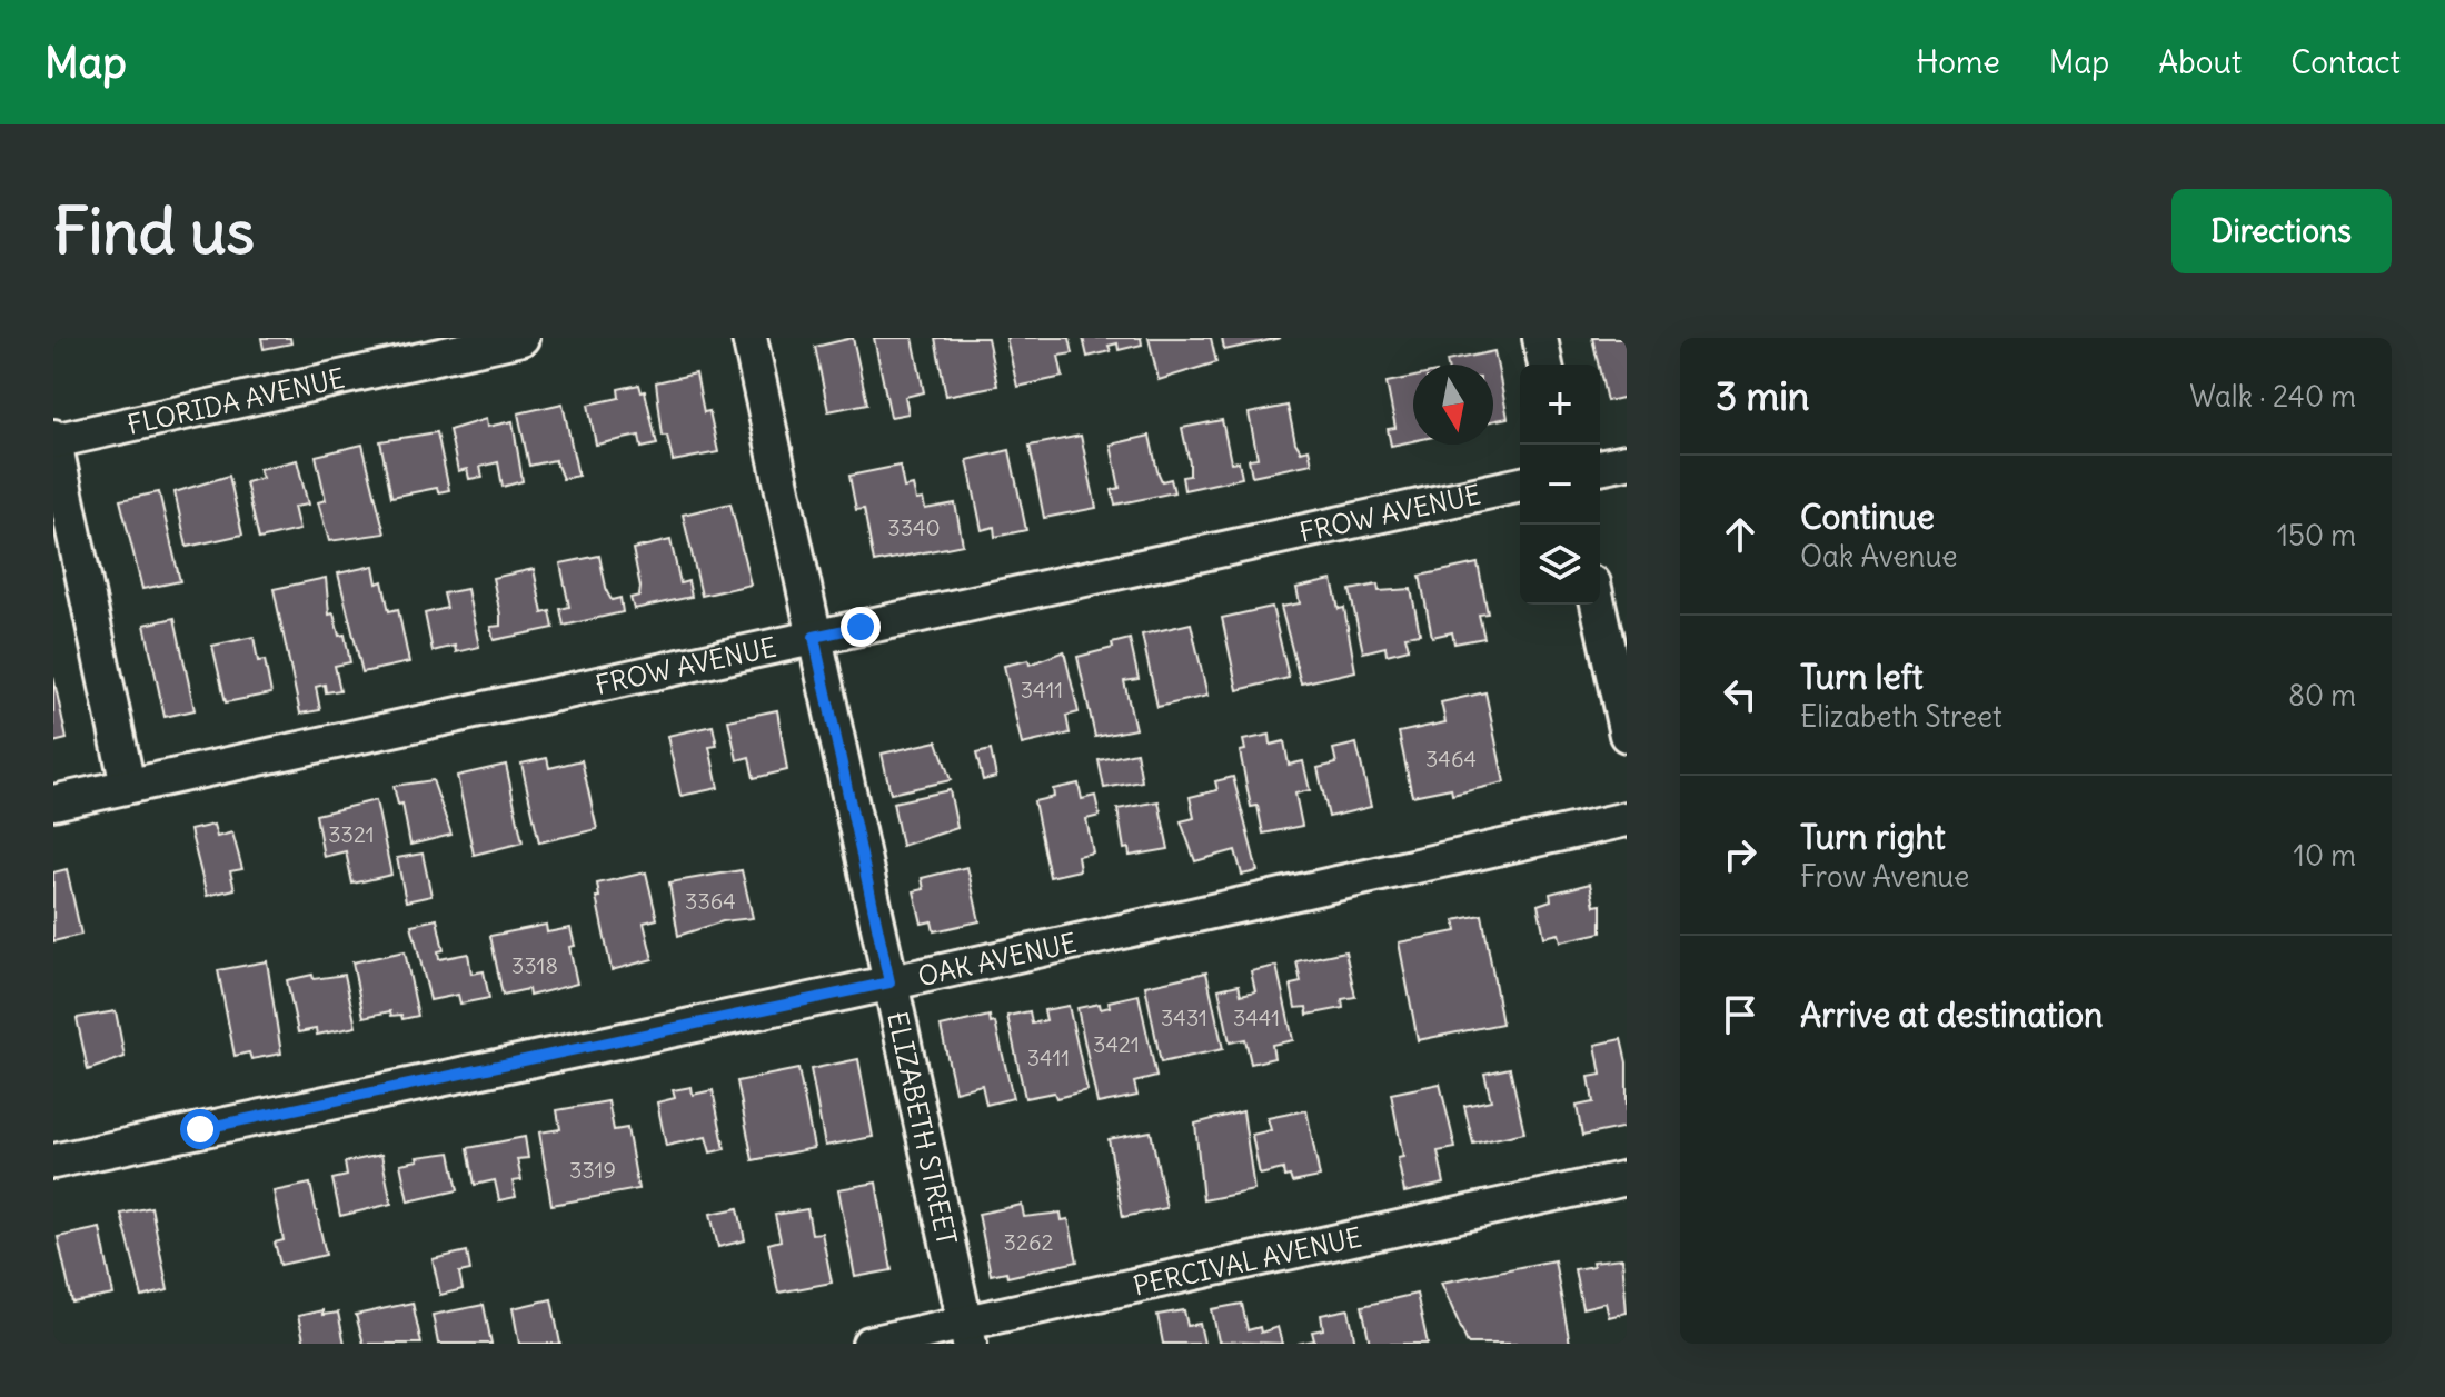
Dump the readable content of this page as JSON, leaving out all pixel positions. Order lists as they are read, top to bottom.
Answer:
{
  "streets": {
    "street": [
      "FLORIDA AVENUE",
      "FROW AVENUE",
      "OAK AVENUE",
      "ELIZABETH STREET",
      "PERCIVAL AVENUE"
    ]
  },
  "crossings": [
    ["FROW AVENUE", "ELIZABETH STREET"],
    ["OAK AVENUE", "ELIZABETH STREET"],
    ["ELIZABETH STREET", "PERCIVAL AVENUE"]
  ],
  "house_numbers": [
    "3340",
    "3411",
    "3464",
    "3321",
    "3364",
    "3318",
    "3431",
    "3441",
    "3421",
    "3411",
    "3319",
    "3262"
  ],
  "north": "bottom",
  "page": {
    "header": "Map",
    "nav": [
      "Home",
      "Map",
      "About",
      "Contact"
    ],
    "buttons": "Directions",
    "title": "Find us",
    "heading": ["3 min", "Walk · 240 m"],
    "map_buttons": ["+", "−"],
    "list": [
      ["Continue", "Oak Avenue", "150 m"],
      ["Turn left", "Elizabeth Street", "80 m"],
      ["Turn right", "Frow Avenue", "10 m"],
      "Arrive at destination"
    ]
  }
}
